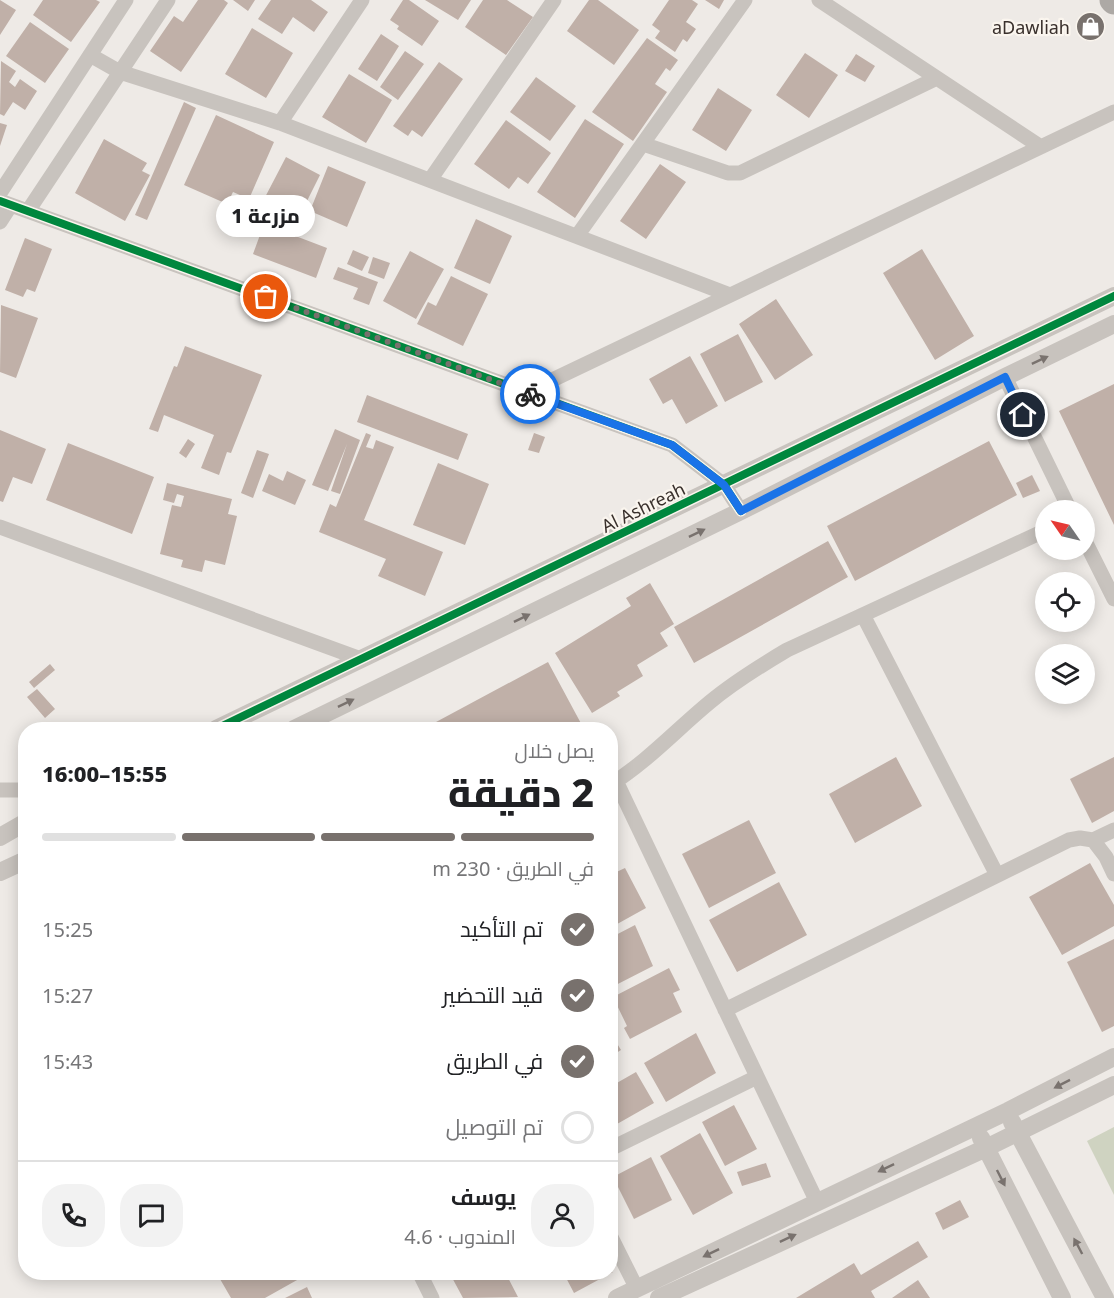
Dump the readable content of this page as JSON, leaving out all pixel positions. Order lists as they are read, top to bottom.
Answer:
{
  "streets": {
    "street": ["Al Ashreah"]
  },
  "places": {
    "shop": ["aDawliah"],
    "other": ["مزرعة 1"]
  },
  "north": "top left",
  "page": {
    "bubble": "مزرعة 1",
    "heading": ["2 دقيقة", "يصل خلال", "15:55–16:00"],
    "panel": ["يوسف", "المندوب · 4.6"],
    "bar": "في الطريق · 230 m",
    "list": [
      ["تم التأكيد", "15:25"],
      ["قيد التحضير", "15:27"],
      ["في الطريق", "15:43"],
      "تم التوصيل"
    ]
  }
}
